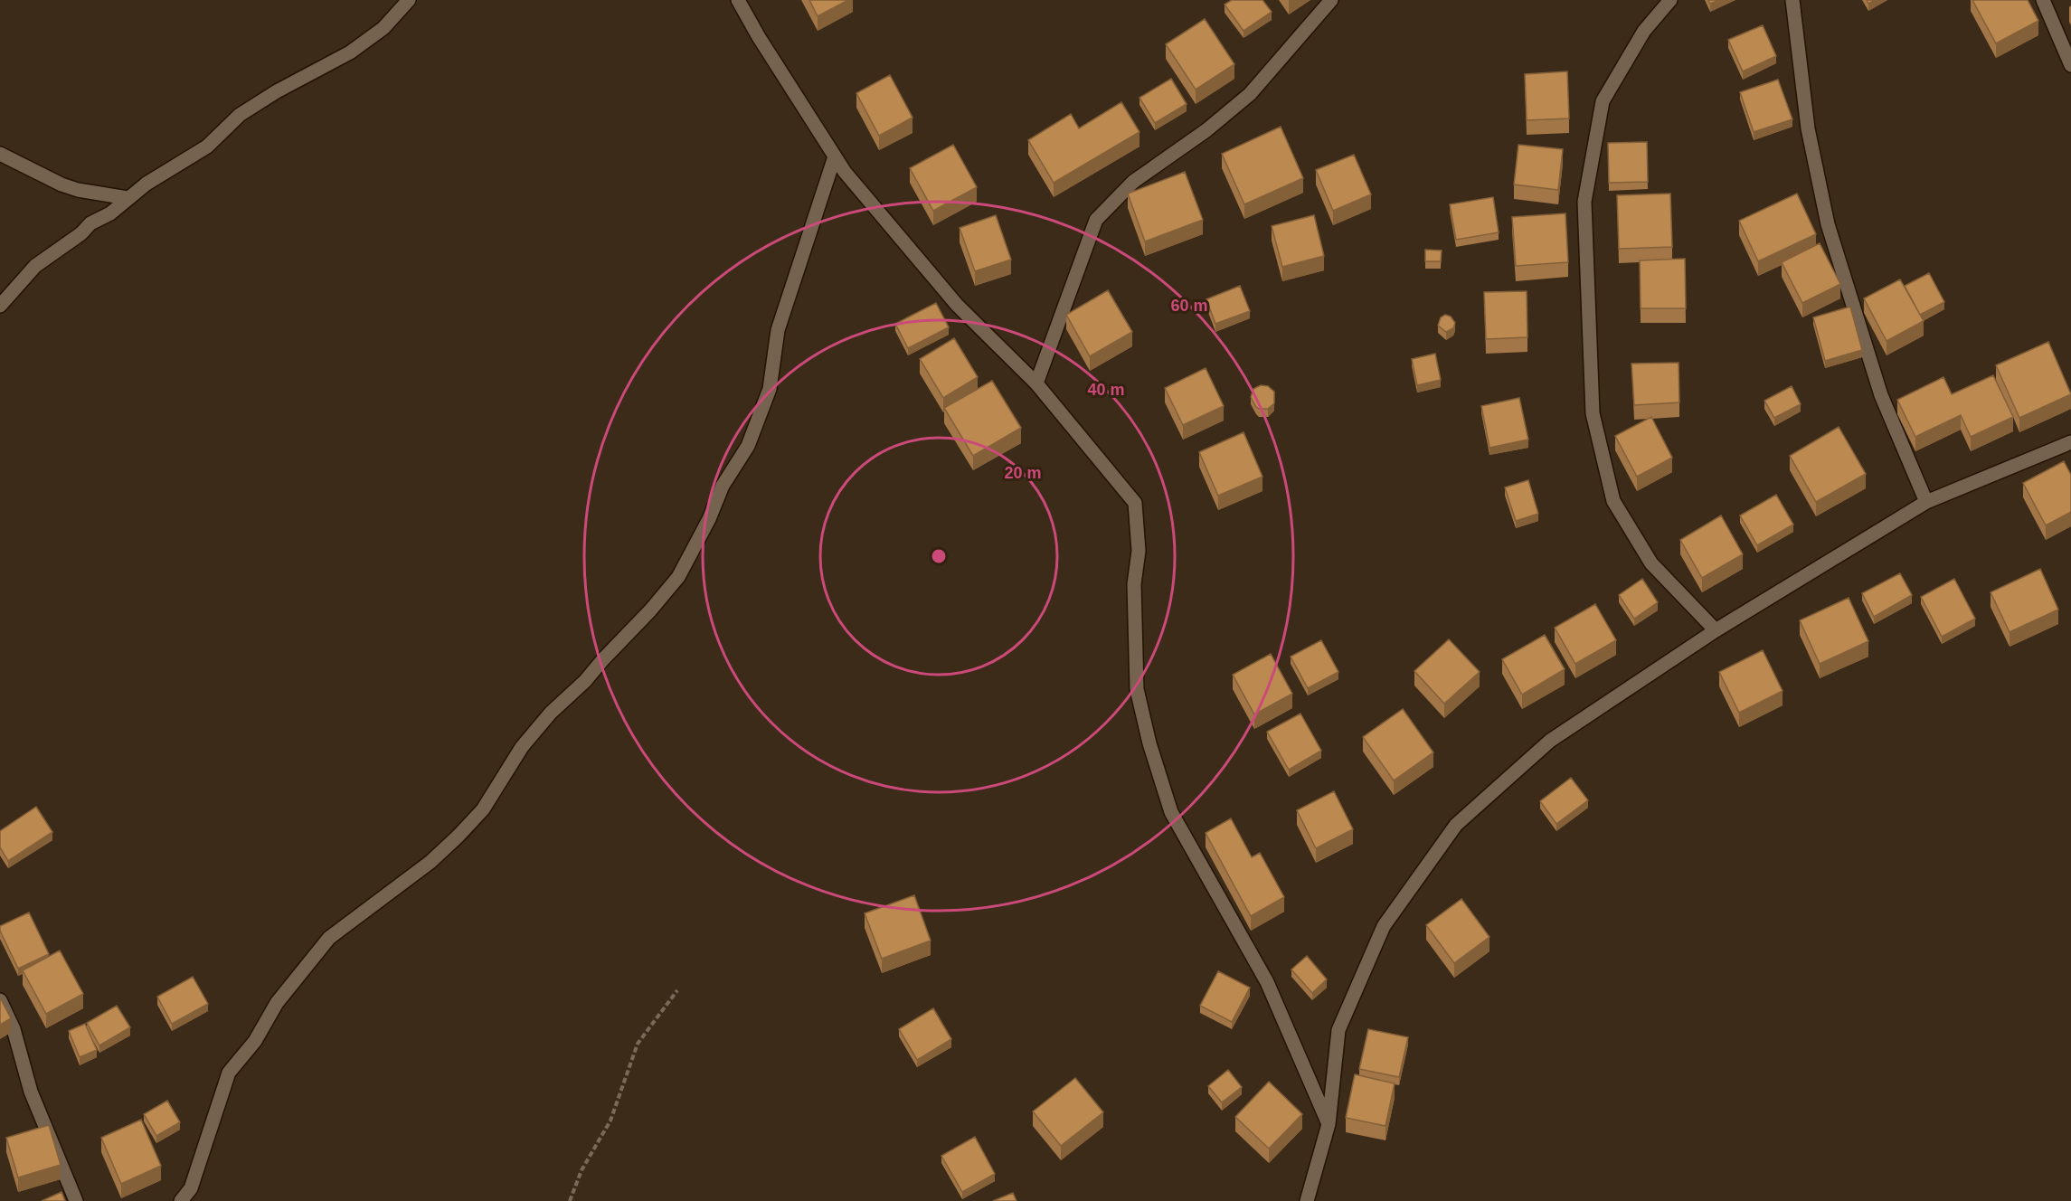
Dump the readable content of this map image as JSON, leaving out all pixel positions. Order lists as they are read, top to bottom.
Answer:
{
  "rings": ["60 m", "40 m", "20 m"]
}
